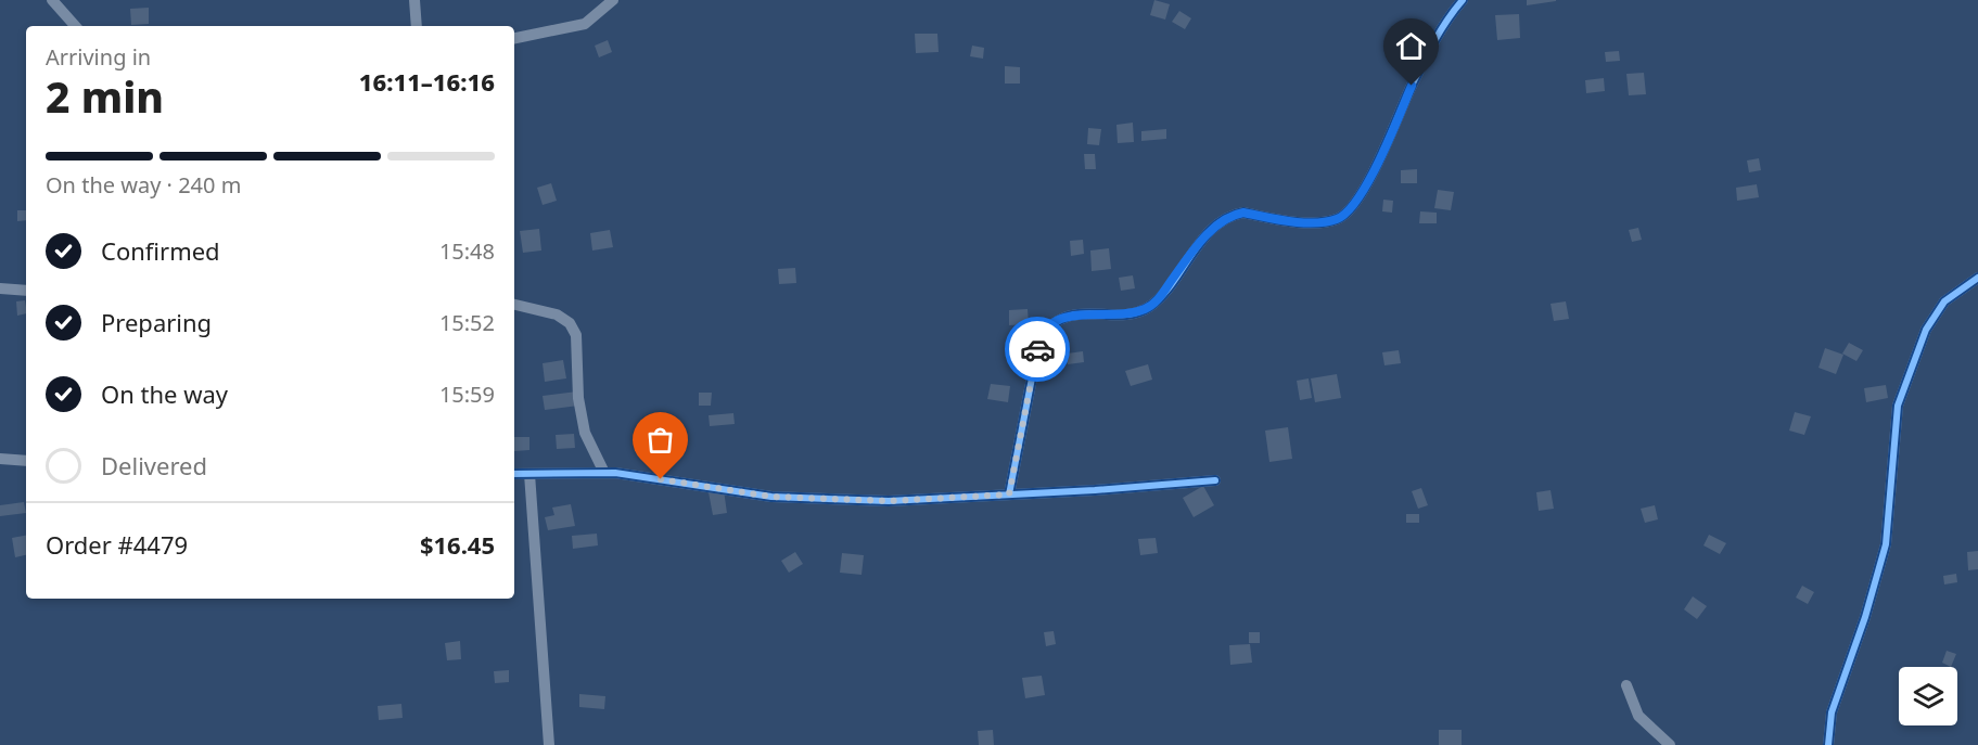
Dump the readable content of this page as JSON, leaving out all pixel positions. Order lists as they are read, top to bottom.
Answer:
{
  "page": {
    "heading": ["2 min", "Arriving in", "16:11–16:16"],
    "panel": ["Order #4479", "$16.45"],
    "bar": "On the way · 240 m",
    "list": [
      ["Confirmed", "15:48"],
      ["Preparing", "15:52"],
      ["On the way", "15:59"],
      "Delivered"
    ]
  }
}
